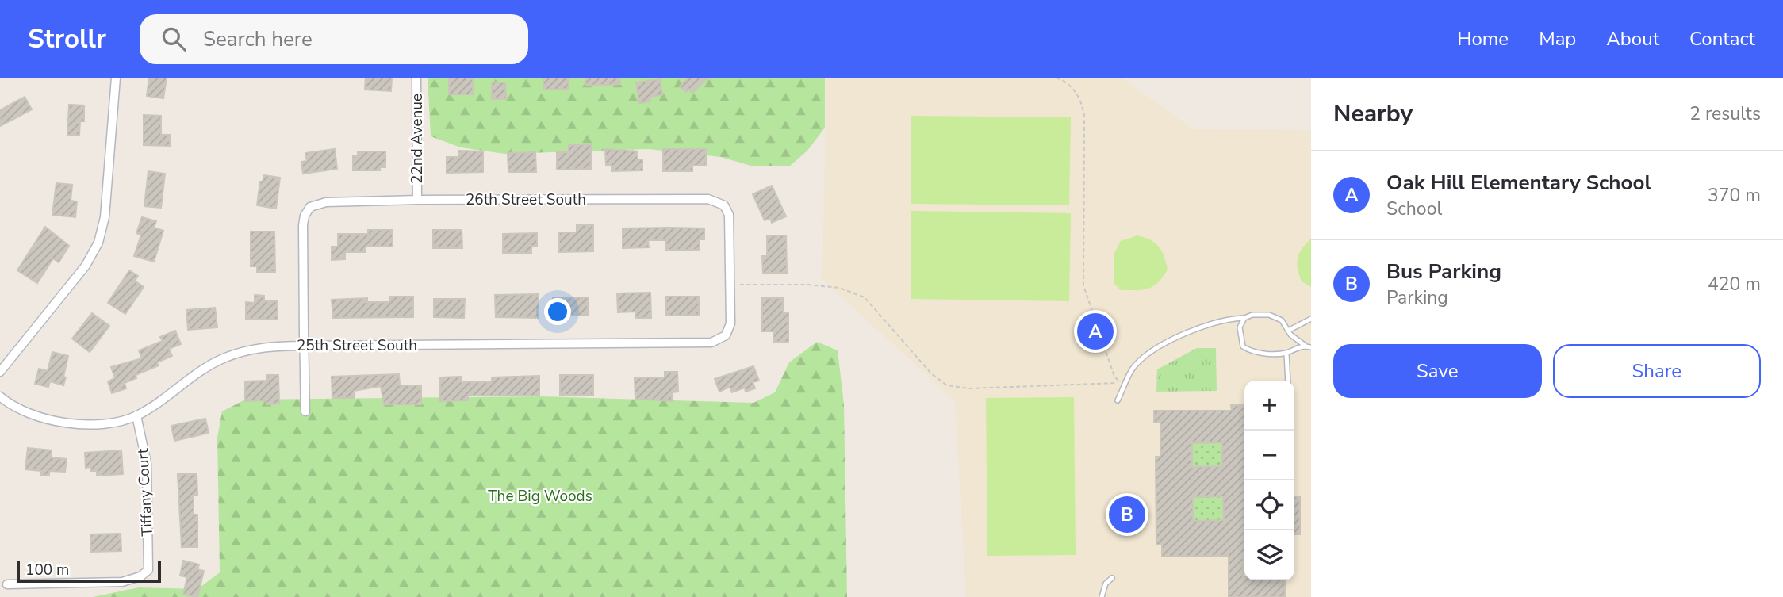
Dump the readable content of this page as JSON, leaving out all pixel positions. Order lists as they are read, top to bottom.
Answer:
{
  "streets": {
    "street": [
      "22nd Avenue",
      "26th Street South",
      "25th Street South",
      "Tiffany Court"
    ]
  },
  "crossings": [
    ["22nd Avenue", "26th Street South"],
    ["26th Street South", "25th Street South"],
    ["25th Street South", "Tiffany Court"]
  ],
  "parks": ["The Big Woods"],
  "scale_bar": "100 m",
  "page": {
    "header": "Strollr",
    "search": "Search here",
    "nav": [
      "Home",
      "Map",
      "About",
      "Contact"
    ],
    "heading": ["Nearby", "2 results"],
    "list": [
      {
        "mark": "A",
        "name": "Oak Hill Elementary School",
        "note": "School",
        "value": "370 m"
      },
      {
        "mark": "B",
        "name": "Bus Parking",
        "note": "Parking",
        "value": "420 m"
      }
    ],
    "pins": ["A", "B"],
    "buttons": ["Save", "Share"],
    "map_buttons": ["+", "−"],
    "scale": "100 m"
  }
}
